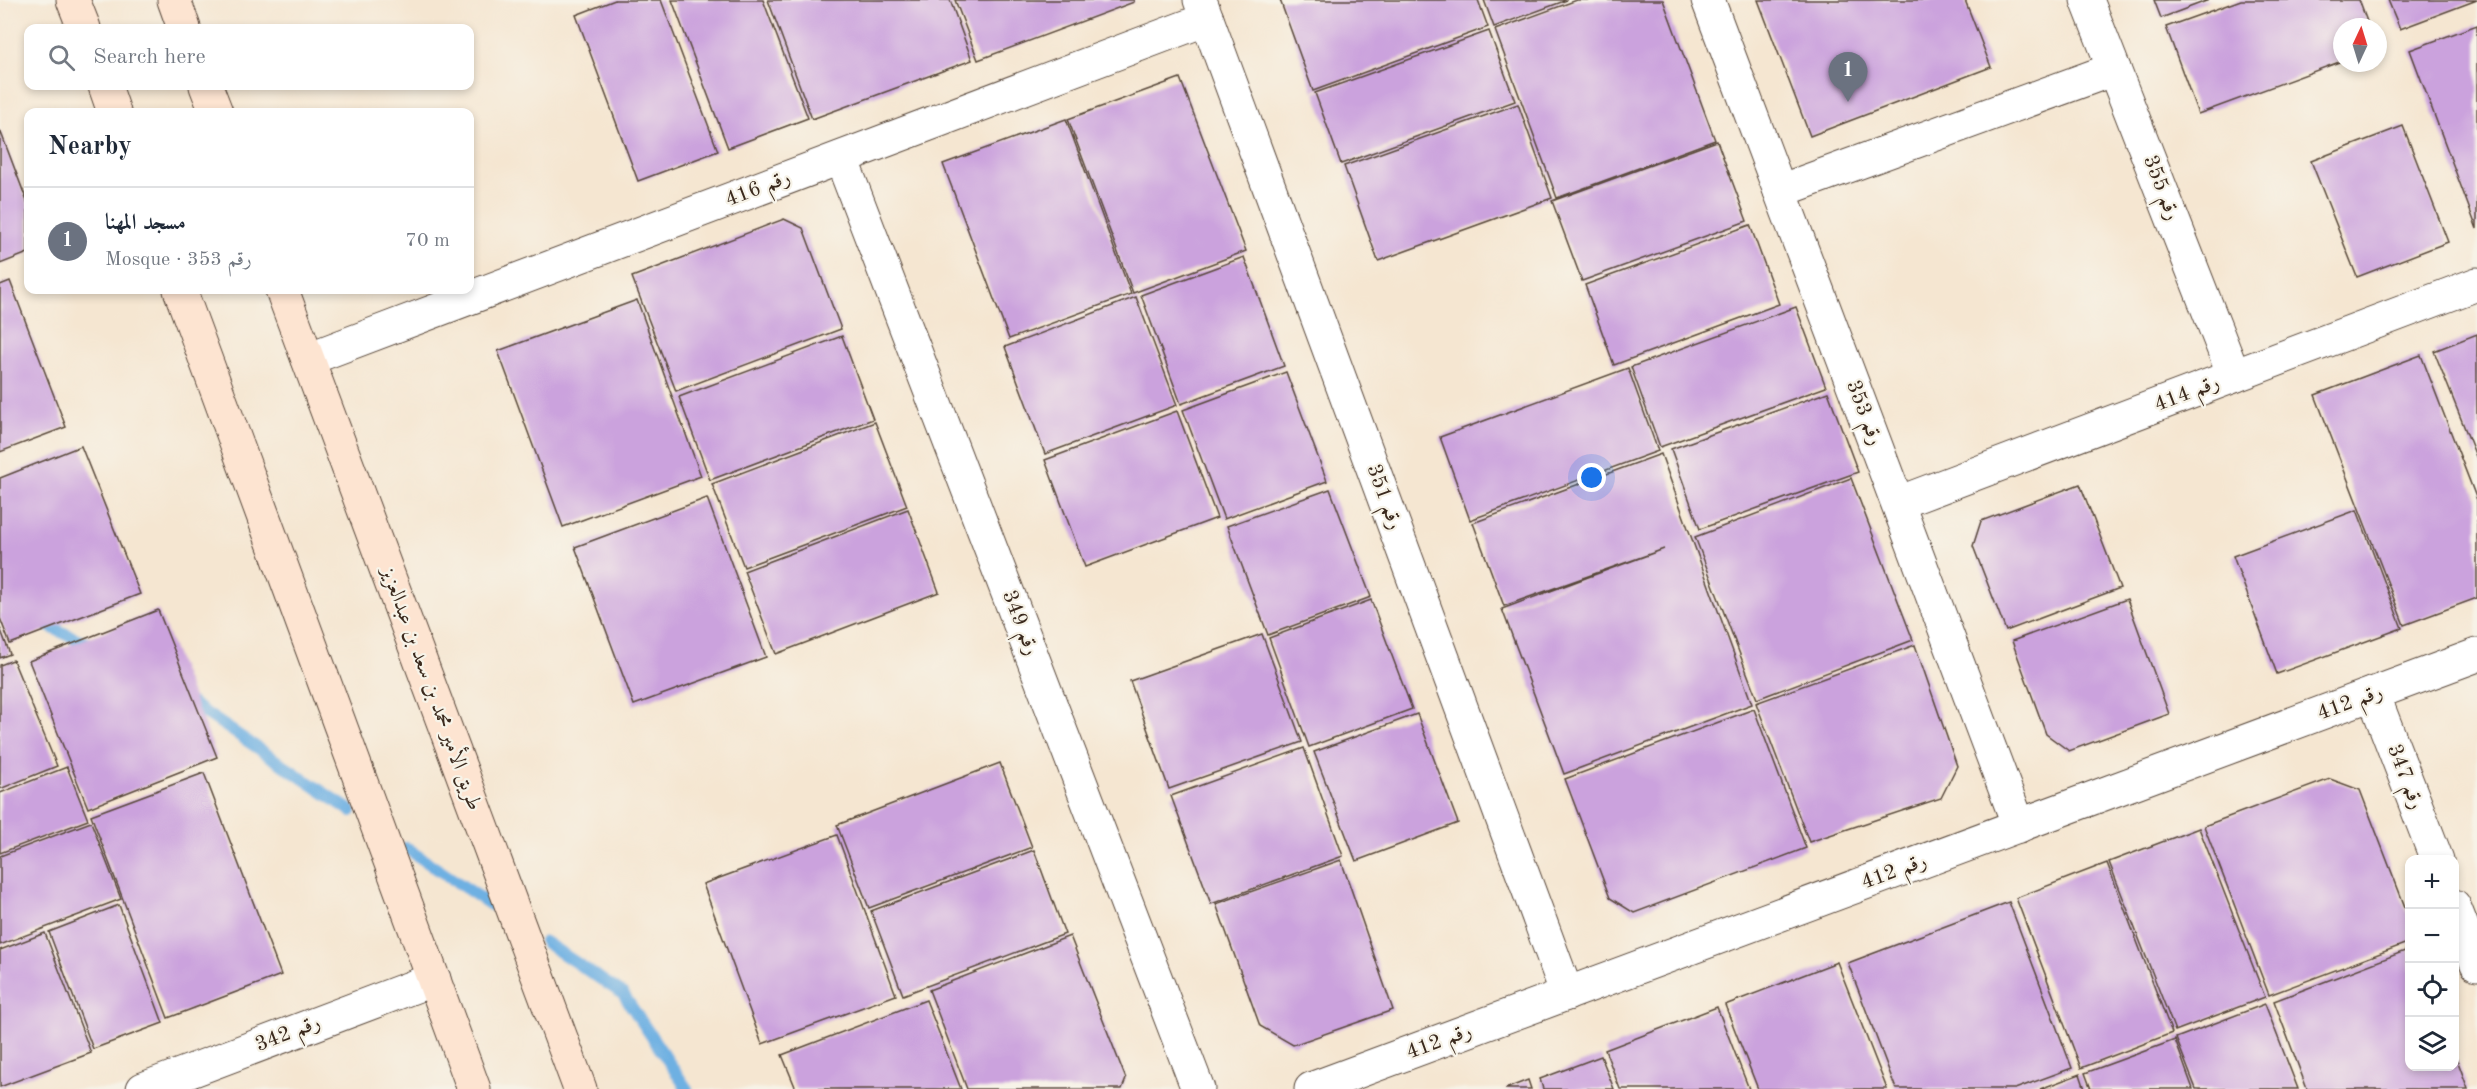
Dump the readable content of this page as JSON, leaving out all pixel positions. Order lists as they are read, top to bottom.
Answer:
{
  "streets": {
    "main road": ["طريق الأمير محمد بن سعد بن عبدالعزيز"],
    "street": [
      "رقم 355",
      "رقم 416",
      "رقم 414",
      "رقم 353",
      "رقم 351",
      "رقم 349",
      "رقم 412",
      "رقم 347",
      "رقم 342"
    ]
  },
  "crossings": [
    ["رقم 355", "رقم 414"],
    ["رقم 416", "رقم 351"],
    ["رقم 416", "رقم 349"],
    ["رقم 416", "طريق الأمير محمد بن سعد بن عبدالعزيز"],
    ["رقم 414", "رقم 353"],
    ["رقم 353", "رقم 412"],
    ["رقم 351", "رقم 412"],
    ["رقم 412", "رقم 347"]
  ],
  "north": "top",
  "page": {
    "search": "Search here",
    "pins": "1",
    "heading": "Nearby",
    "list": [
      {
        "mark": "1",
        "name": "مسجد المهنا",
        "note": "Mosque · رقم 353",
        "value": "70 m"
      }
    ],
    "map_buttons": ["+", "−"]
  }
}
